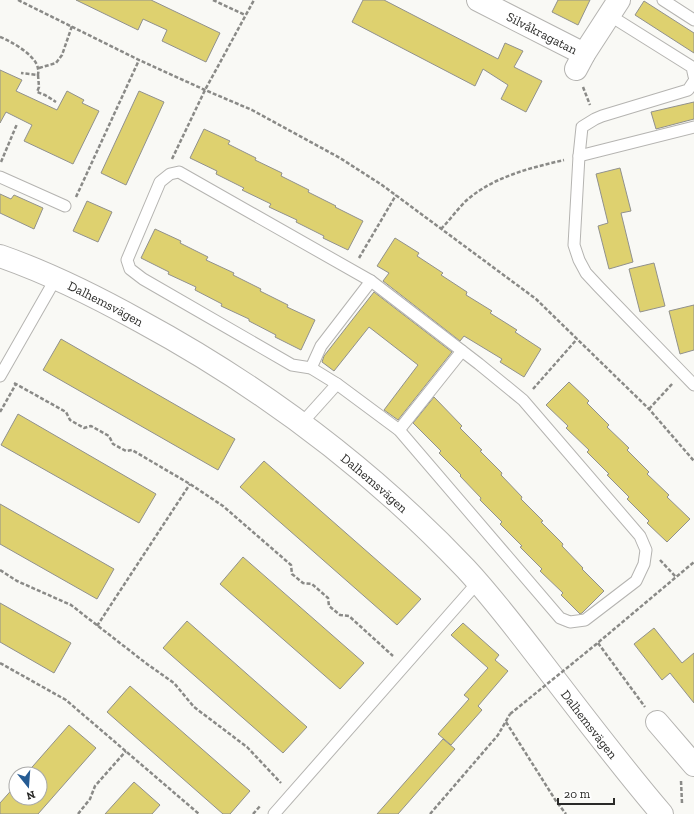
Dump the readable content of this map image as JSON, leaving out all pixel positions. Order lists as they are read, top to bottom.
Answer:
{
  "streets": {
    "street": ["Silvåkragatan", "Dalhemsvägen"]
  },
  "scale_bar": "20 m",
  "north": "bottom"
}
